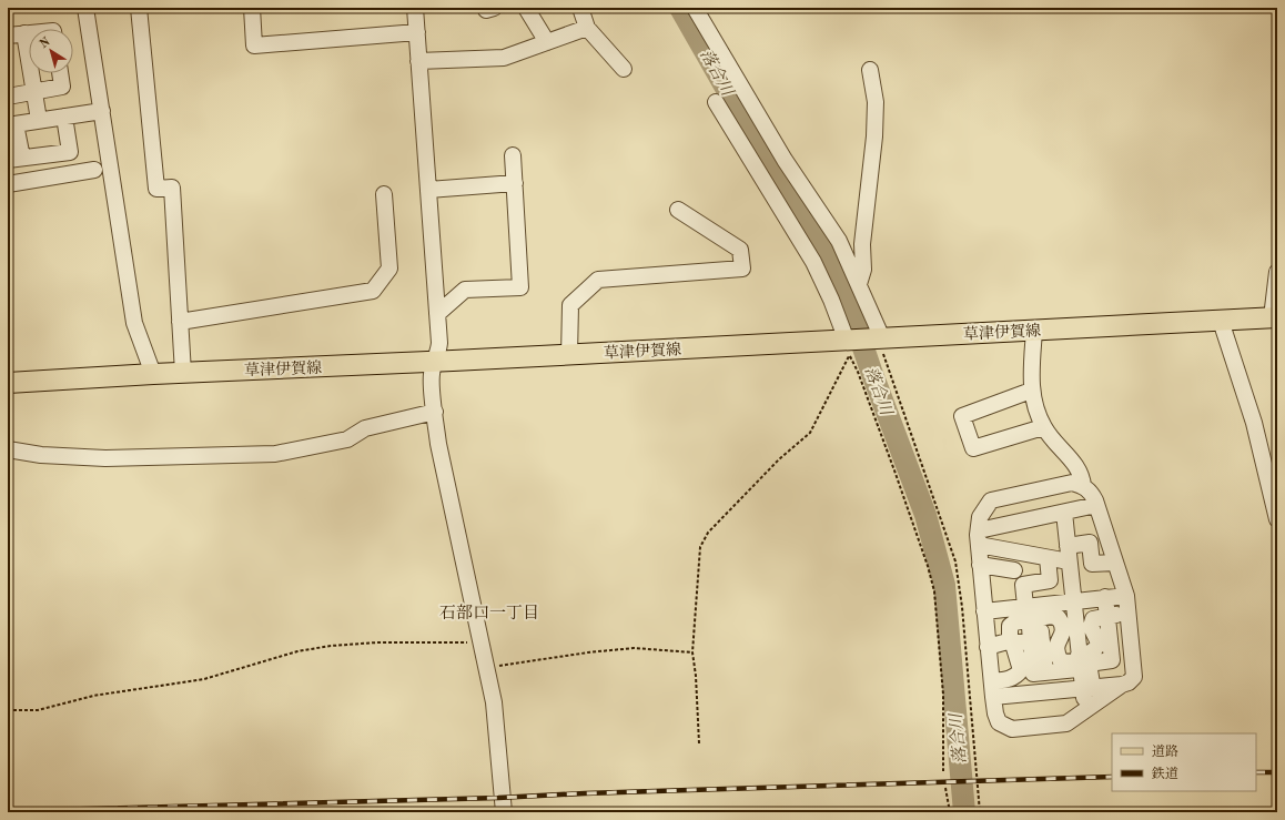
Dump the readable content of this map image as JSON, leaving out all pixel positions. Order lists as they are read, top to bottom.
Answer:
{
  "streets": {
    "main road": ["草津伊賀線"]
  },
  "districts": ["石部口一丁目"],
  "water": ["落合川"],
  "legend": ["道路", "鉄道"],
  "north": "top left"
}
